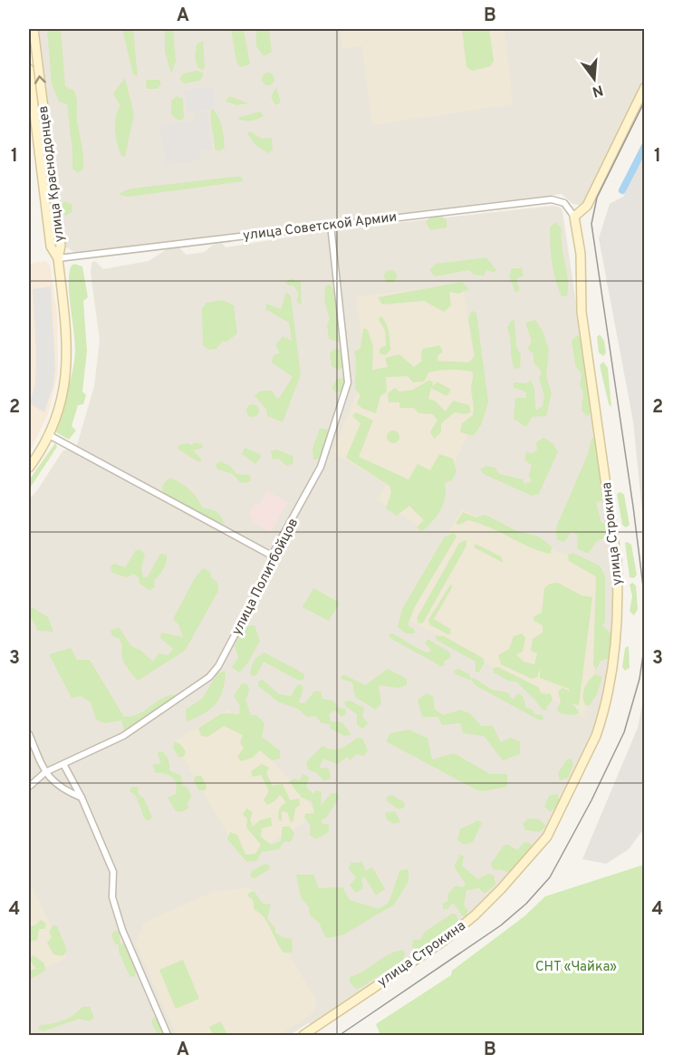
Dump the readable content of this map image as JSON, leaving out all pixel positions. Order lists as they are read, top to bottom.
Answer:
{
  "streets": {
    "street": [
      "улица Краснодонцев",
      "улица Советской Армии",
      "улица Строкина",
      "улица Политбойцов"
    ]
  },
  "crossings": [
    ["улица Краснодонцев", "улица Советской Армии"],
    ["улица Советской Армии", "улица Строкина"],
    ["улица Советской Армии", "улица Политбойцов"]
  ],
  "parks": ["СНТ «Чайка»"],
  "north": "bottom",
  "grid": {
    "columns": ["A", "B"],
    "rows": [
      "1",
      "2",
      "3",
      "4"
    ]
  }
}
